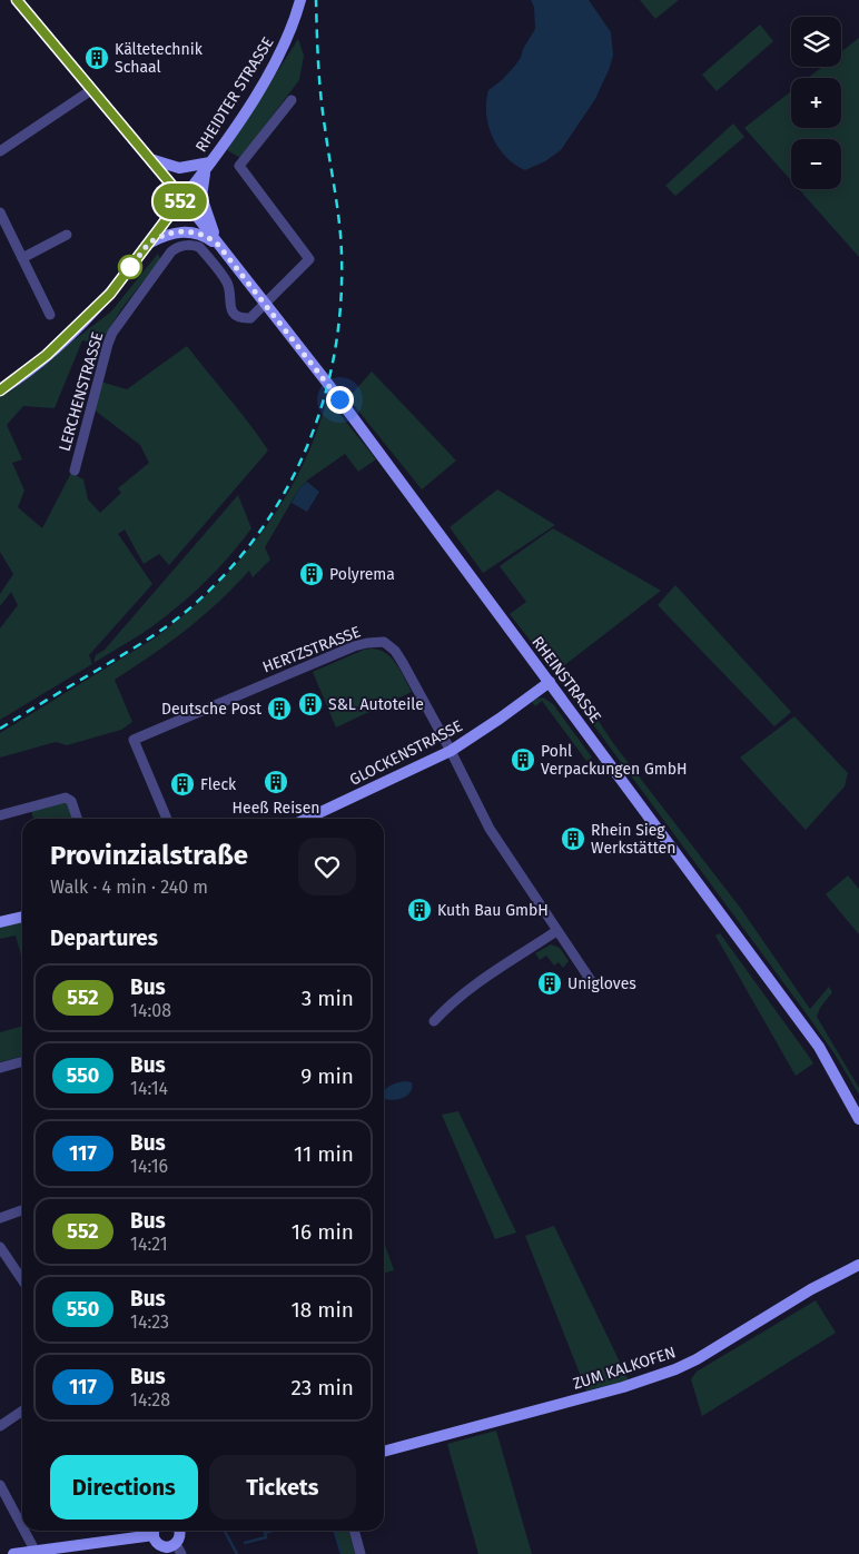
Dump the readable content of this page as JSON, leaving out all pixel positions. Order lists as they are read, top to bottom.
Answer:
{
  "streets": {
    "main road": [
      "RHEIDTER STRASSE",
      "RHEINSTRASSE",
      "GLOCKENSTRASSE",
      "ZUM KALKOFEN"
    ],
    "street": ["LERCHENSTRASSE", "HERTZSTRASSE"]
  },
  "crossings": [
    ["RHEIDTER STRASSE", "RHEINSTRASSE"],
    ["LERCHENSTRASSE", "RHEINSTRASSE"],
    ["HERTZSTRASSE", "GLOCKENSTRASSE"],
    ["RHEINSTRASSE", "GLOCKENSTRASSE"]
  ],
  "places": {
    "building": [
      "Kältetechnik Schaal",
      "Polyrema",
      "S&L Autoteile",
      "Deutsche Post",
      "Pohl Verpackungen GmbH",
      "Heeß Reisen",
      "Fleck",
      "Rhein Sieg Werkstätten",
      "Kuth Bau GmbH",
      "Unigloves"
    ]
  },
  "lines": ["bus line 552"],
  "page": {
    "on_map": "552",
    "map_buttons": ["+", "−"],
    "heading": [
      ["Provinzialstraße", "Walk · 4 min · 240 m"],
      "Departures"
    ],
    "list": [
      {
        "mark": "552",
        "name": "Bus",
        "note": "14:08",
        "value": "3 min"
      },
      {
        "mark": "550",
        "name": "Bus",
        "note": "14:14",
        "value": "9 min"
      },
      {
        "mark": "117",
        "name": "Bus",
        "note": "14:16",
        "value": "11 min"
      },
      {
        "mark": "552",
        "name": "Bus",
        "note": "14:21",
        "value": "16 min"
      },
      {
        "mark": "550",
        "name": "Bus",
        "note": "14:23",
        "value": "18 min"
      },
      {
        "mark": "117",
        "name": "Bus",
        "note": "14:28",
        "value": "23 min"
      }
    ],
    "buttons": ["Directions", "Tickets"]
  }
}
